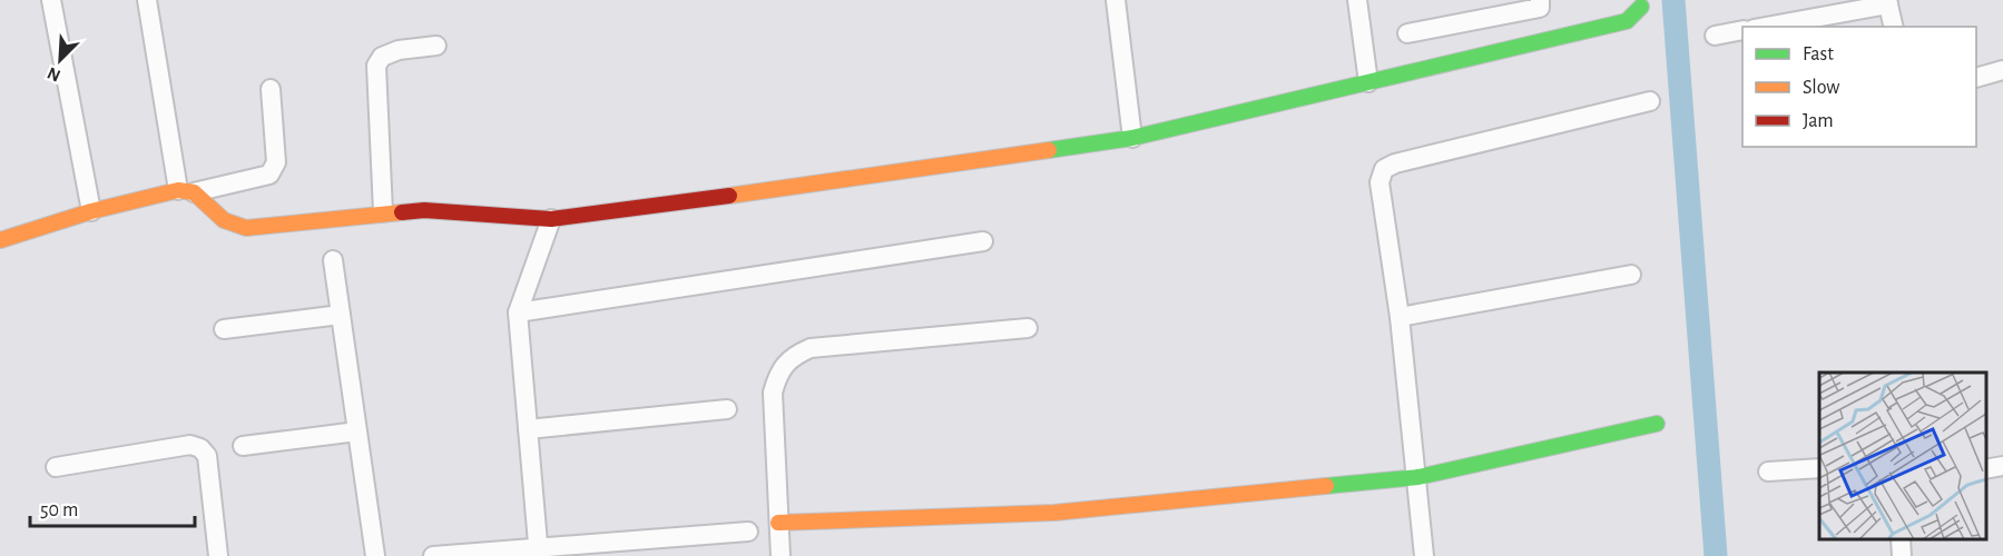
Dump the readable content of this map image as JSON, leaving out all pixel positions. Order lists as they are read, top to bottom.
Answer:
{
  "legend": ["Fast", "Slow", "Jam"],
  "scale_bar": "50 m",
  "north": "bottom left"
}
